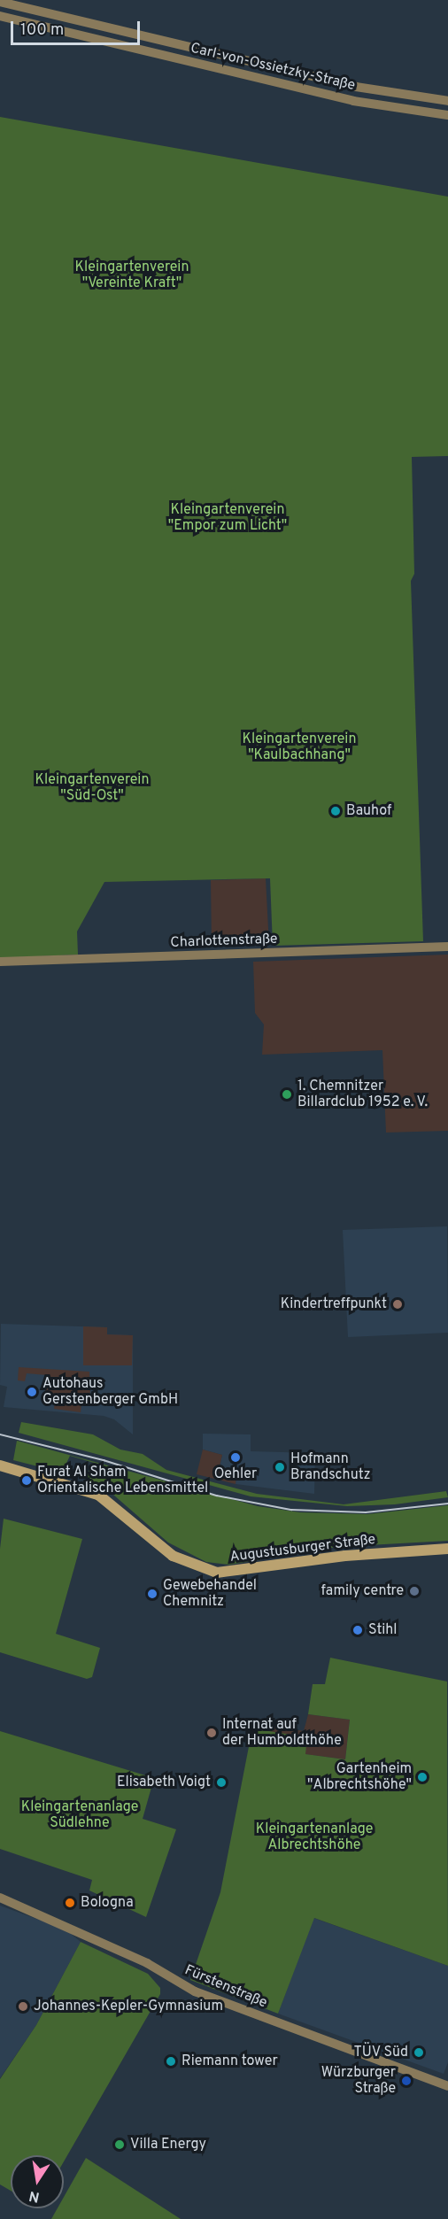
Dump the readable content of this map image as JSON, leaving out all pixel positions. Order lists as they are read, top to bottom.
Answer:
{
  "streets": {
    "main road": ["Augustusburger Straße"],
    "street": ["Carl-von-Ossietzky-Straße", "Charlottenstraße", "Fürstenstraße"]
  },
  "parks": [
    "Kleingartenverein \"Vereinte Kraft\"",
    "Kleingartenverein \"Empor zum Licht\"",
    "Kleingartenverein \"Kaulbachhang\"",
    "Kleingartenverein \"Süd-Ost\"",
    "Kleingartenanlage Südlehne",
    "Kleingartenanlage Albrechtshöhe"
  ],
  "places": [
    "Bauhof",
    "1. Chemnitzer Billardclub 1952 e. V.",
    "Kindertreffpunkt",
    "Autohaus Gerstenberger GmbH",
    "Oehler",
    "Hofmann Brandschutz",
    "Furat Al Sham Orientalische Lebensmittel",
    "family centre",
    "Gewebehandel Chemnitz",
    "Stihl",
    "Internat auf der Humboldthöhe",
    "Gartenheim \"Albrechtshöhe\"",
    "Elisabeth Voigt",
    "Bologna",
    "Johannes-Kepler-Gymnasium",
    "TÜV Süd",
    "Riemann tower",
    "Würzburger Straße",
    "Villa Energy"
  ],
  "scale_bar": "100 m",
  "north": "bottom"
}
